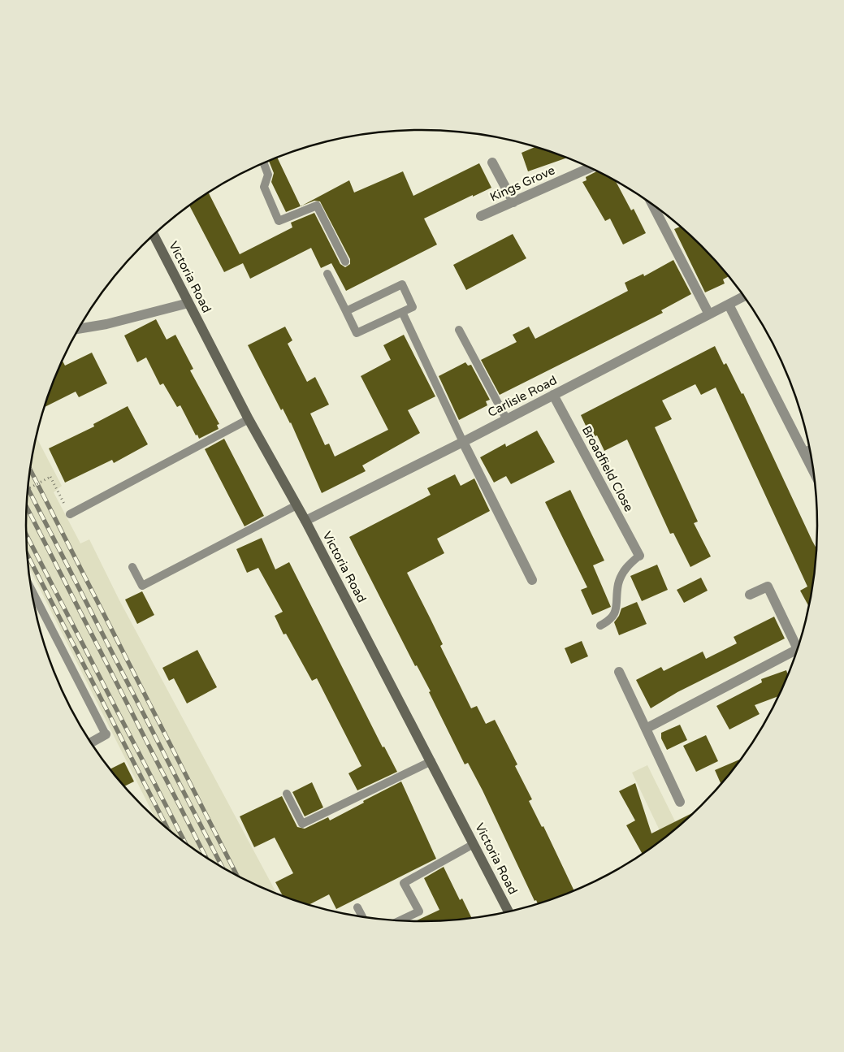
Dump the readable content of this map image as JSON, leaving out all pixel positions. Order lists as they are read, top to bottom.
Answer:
{
  "streets": {
    "street": [
      "Kings Grove",
      "Victoria Road",
      "Carlisle Road",
      "Broadfield Close"
    ]
  },
  "crossings": [
    ["Victoria Road", "Carlisle Road"],
    ["Carlisle Road", "Broadfield Close"]
  ]
}
